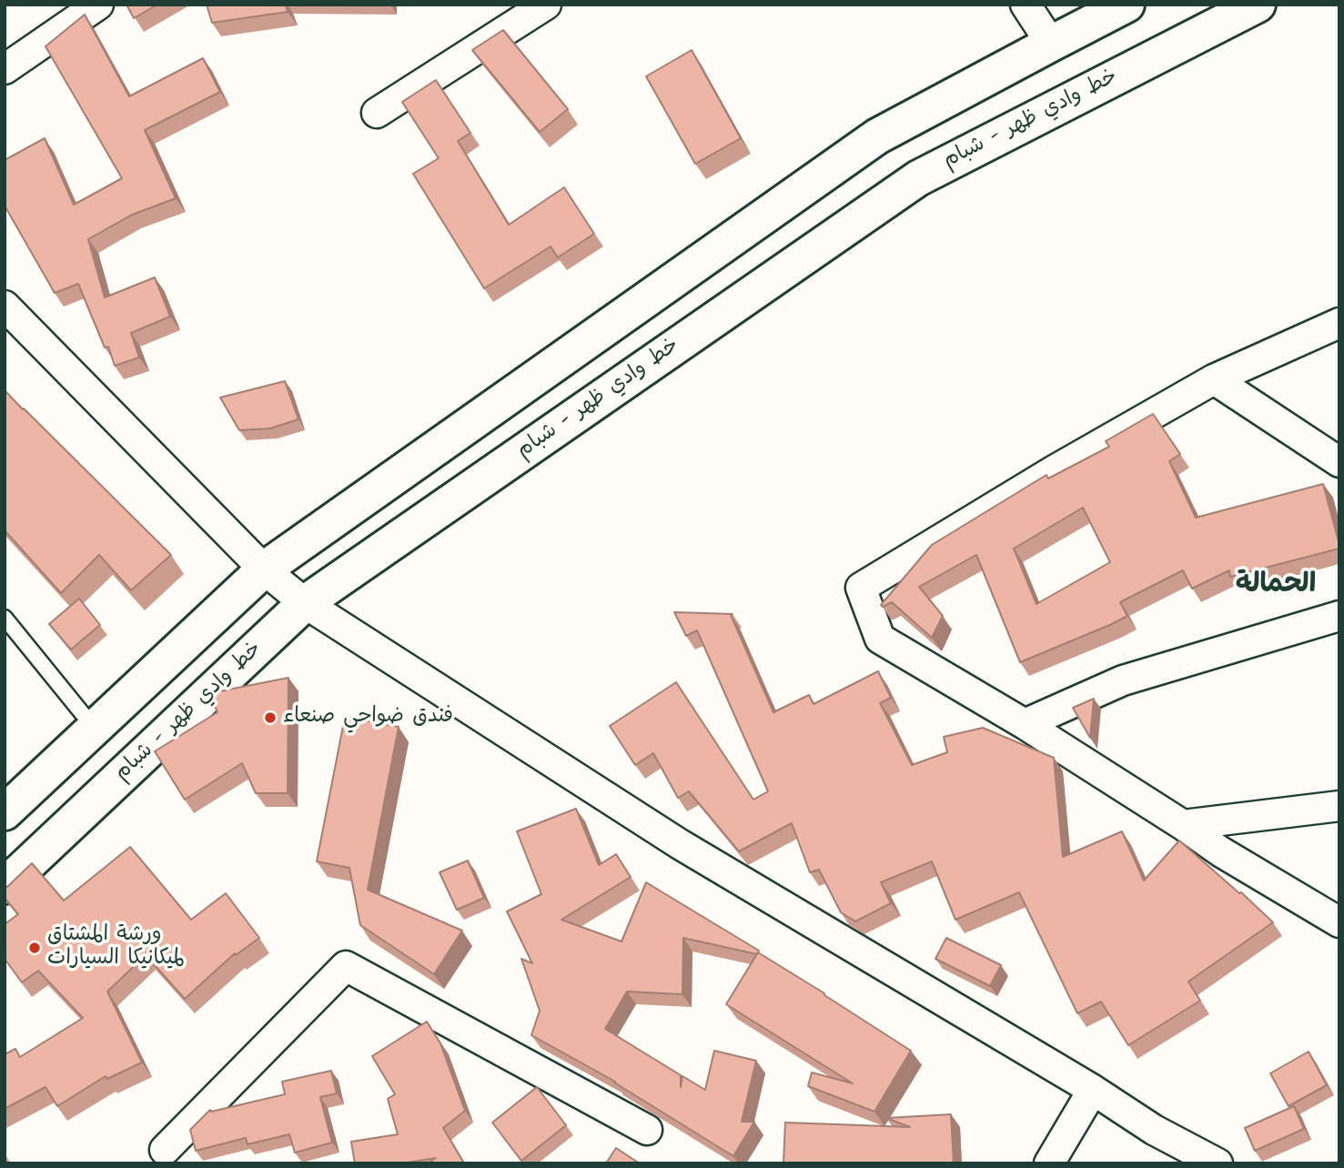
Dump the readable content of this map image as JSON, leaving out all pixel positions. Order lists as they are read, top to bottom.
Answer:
{
  "streets": {
    "main road": ["خط وادي ظهر - شبام"]
  },
  "districts": ["الحمالة"],
  "places": ["فندق ضواحي صنعاء", "ورشة المشتاق لميكانيكا السيارات"]
}
